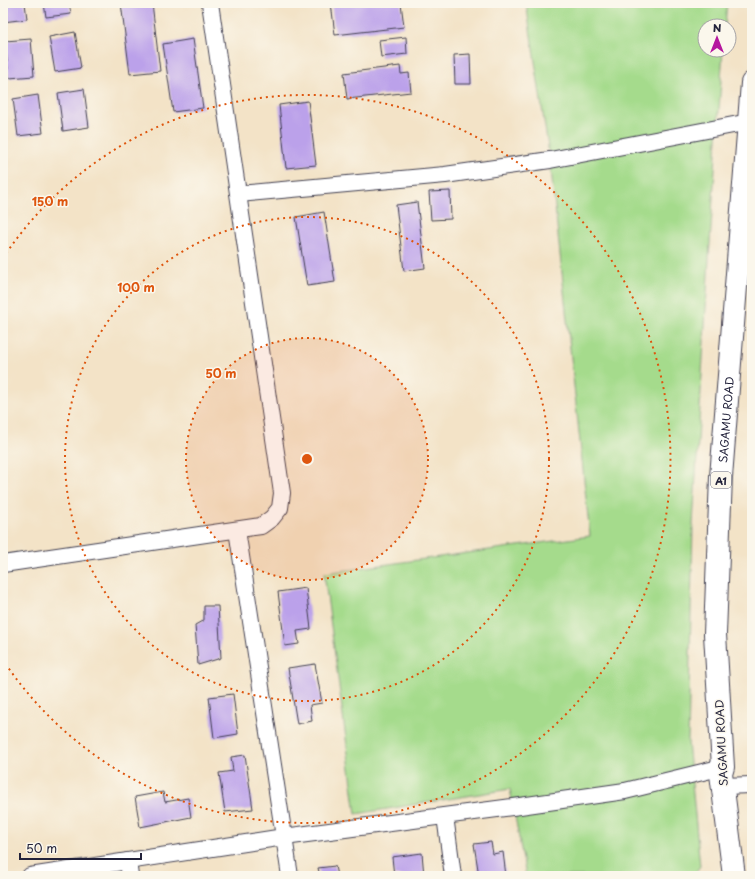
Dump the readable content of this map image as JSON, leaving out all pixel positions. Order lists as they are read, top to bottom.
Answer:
{
  "streets": {
    "highway": ["SAGAMU ROAD", "A1"]
  },
  "scale_bar": "50 m",
  "north": "top",
  "rings": ["150 m", "100 m", "50 m"]
}
